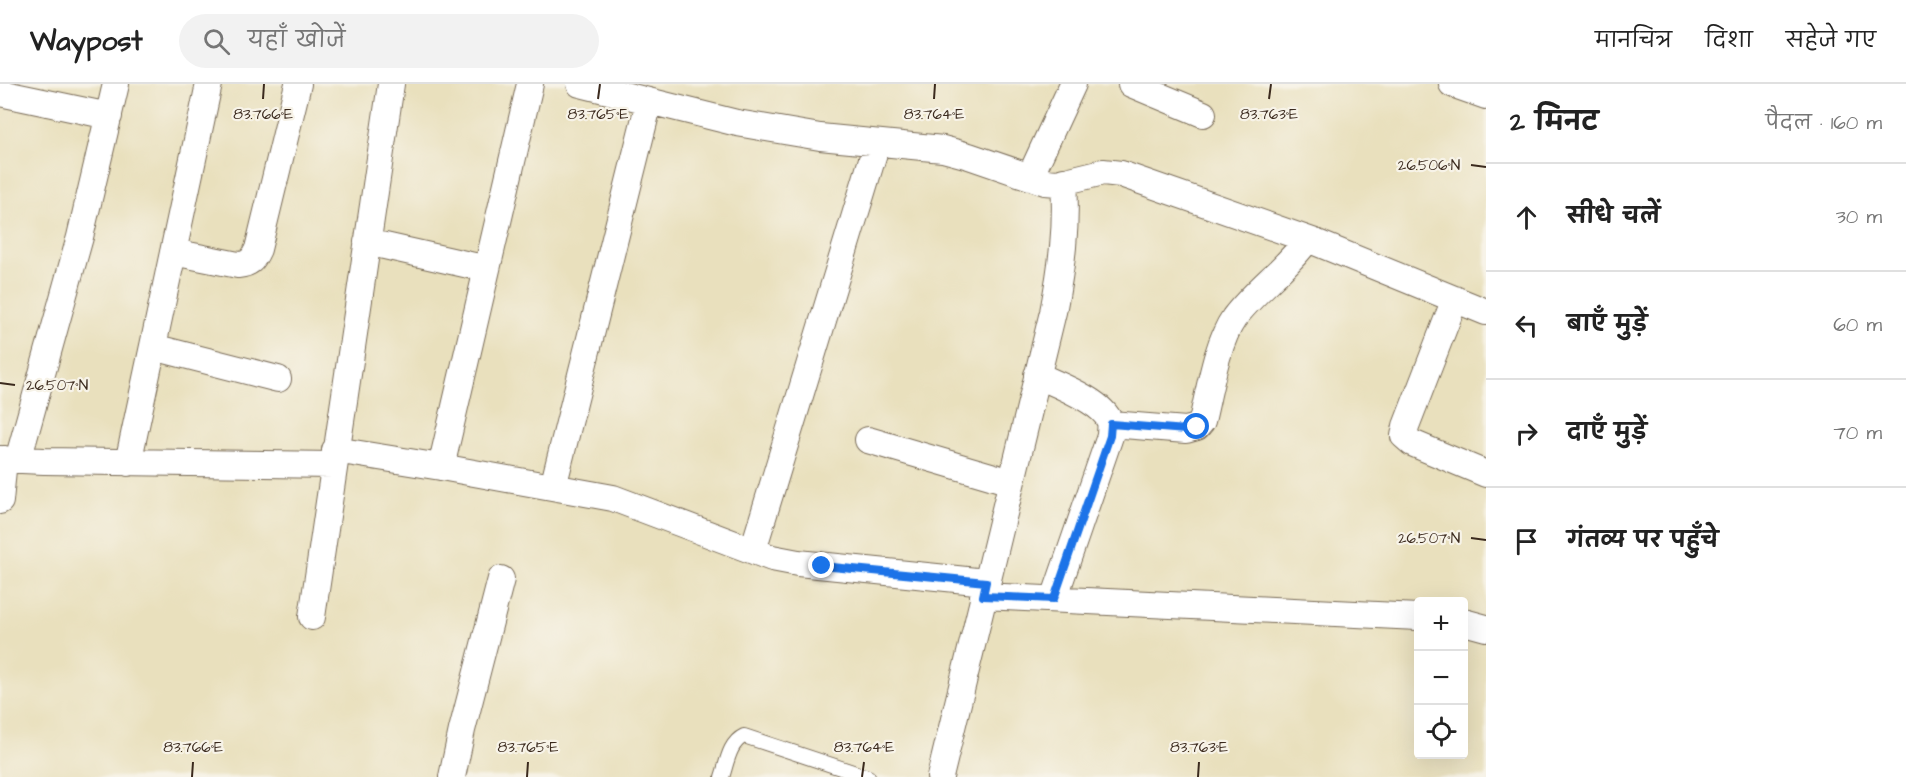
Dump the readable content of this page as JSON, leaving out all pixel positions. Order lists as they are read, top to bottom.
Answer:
{
  "page": {
    "header": "Waypost",
    "search": "यहाँ खोजें",
    "nav": ["मानचित्र", "दिशा", "सहेजे गए"],
    "heading": ["2 मिनट", "पैदल · 160 m"],
    "list": [
      ["सीधे चलें", "30 m"],
      ["बाएँ मुड़ें", "60 m"],
      ["दाएँ मुड़ें", "70 m"],
      "गंतव्य पर पहुँचे"
    ],
    "map_buttons": ["+", "−"]
  },
  "coordinates": [
    "83.766°E",
    "83.765°E",
    "83.764°E",
    "83.763°E",
    "26.506°N",
    "26.507°N"
  ]
}
